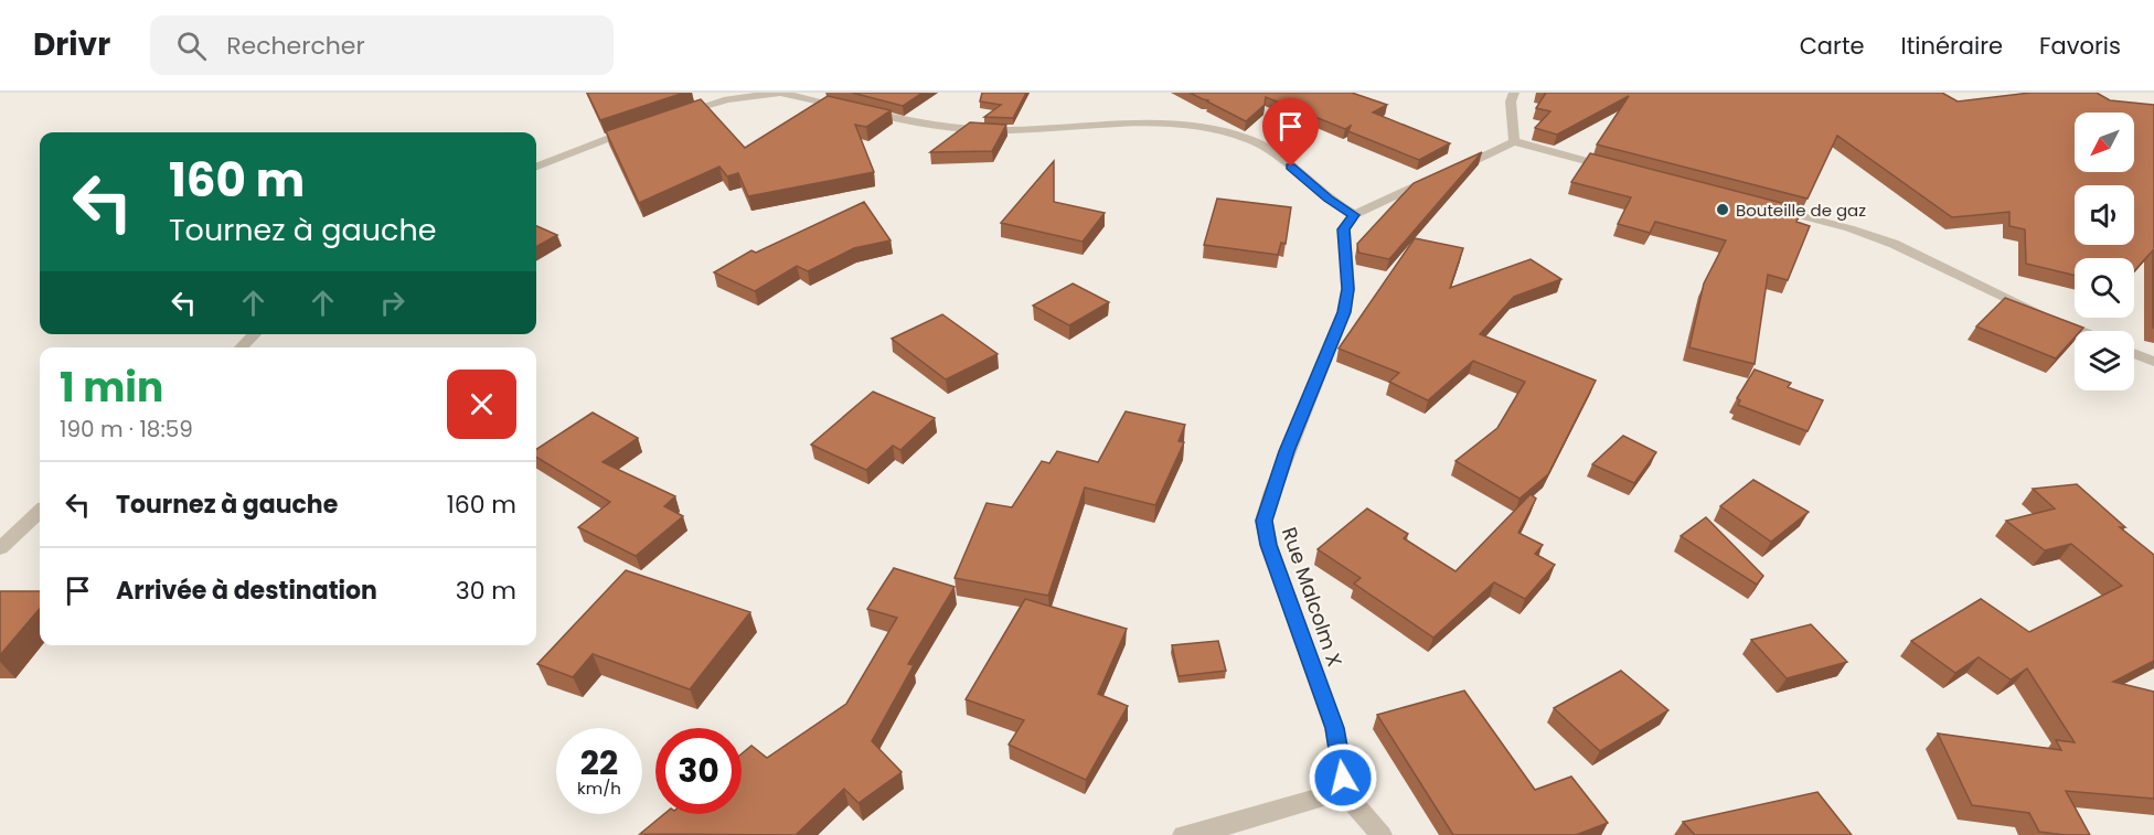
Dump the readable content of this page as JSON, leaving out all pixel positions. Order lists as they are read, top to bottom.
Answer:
{
  "streets": {
    "street": ["Rue Malcolm X"]
  },
  "places": ["Bouteille de gaz"],
  "north": "bottom left",
  "page": {
    "header": "Drivr",
    "search": "Rechercher",
    "nav": ["Carte", "Itinéraire", "Favoris"],
    "turn": ["160 m", "Tournez à gauche"],
    "heading": ["1 min", "190 m · 18:59"],
    "list": [
      {
        "name": "Tournez à gauche",
        "value": "160 m"
      },
      {
        "name": "Arrivée à destination",
        "value": "30 m"
      }
    ],
    "speed": "22 km/h",
    "limit": "30"
  }
}
